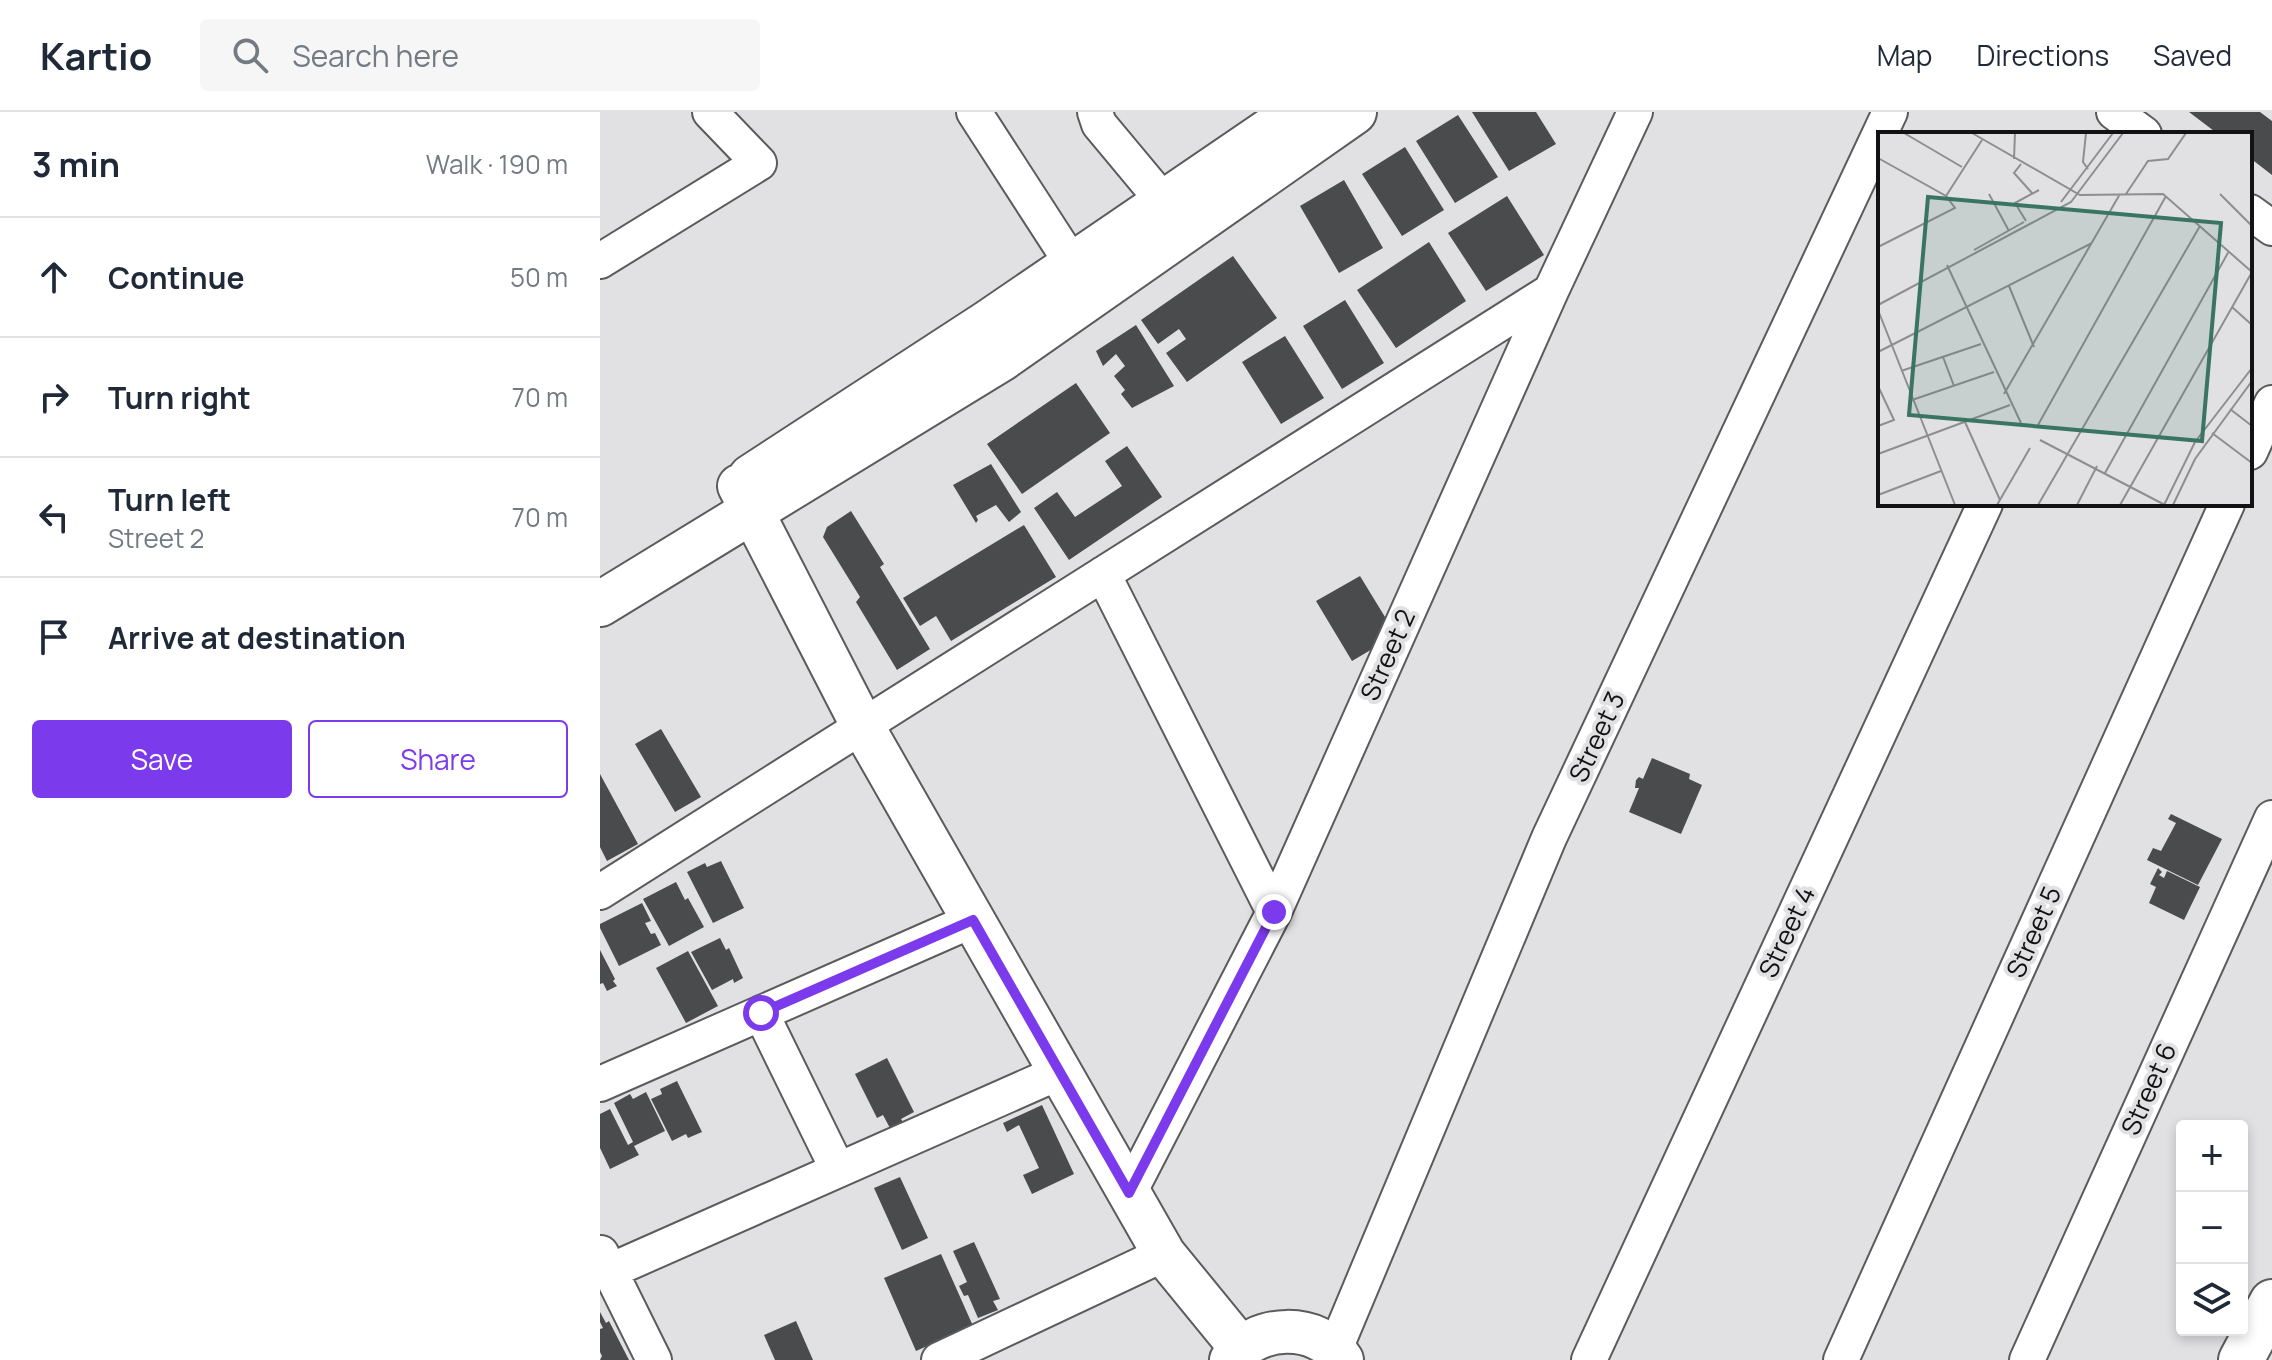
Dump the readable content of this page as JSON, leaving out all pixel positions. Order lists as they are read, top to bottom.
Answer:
{
  "streets": {
    "street": [
      "Street 2",
      "Street 3",
      "Street 4",
      "Street 5",
      "Street 6"
    ]
  },
  "page": {
    "header": "Kartio",
    "search": "Search here",
    "nav": ["Map", "Directions", "Saved"],
    "heading": ["3 min", "Walk · 190 m"],
    "list": [
      ["Continue", "50 m"],
      ["Turn right", "70 m"],
      ["Turn left", "Street 2", "70 m"],
      "Arrive at destination"
    ],
    "buttons": ["Save", "Share"],
    "map_buttons": ["+", "−"]
  }
}
